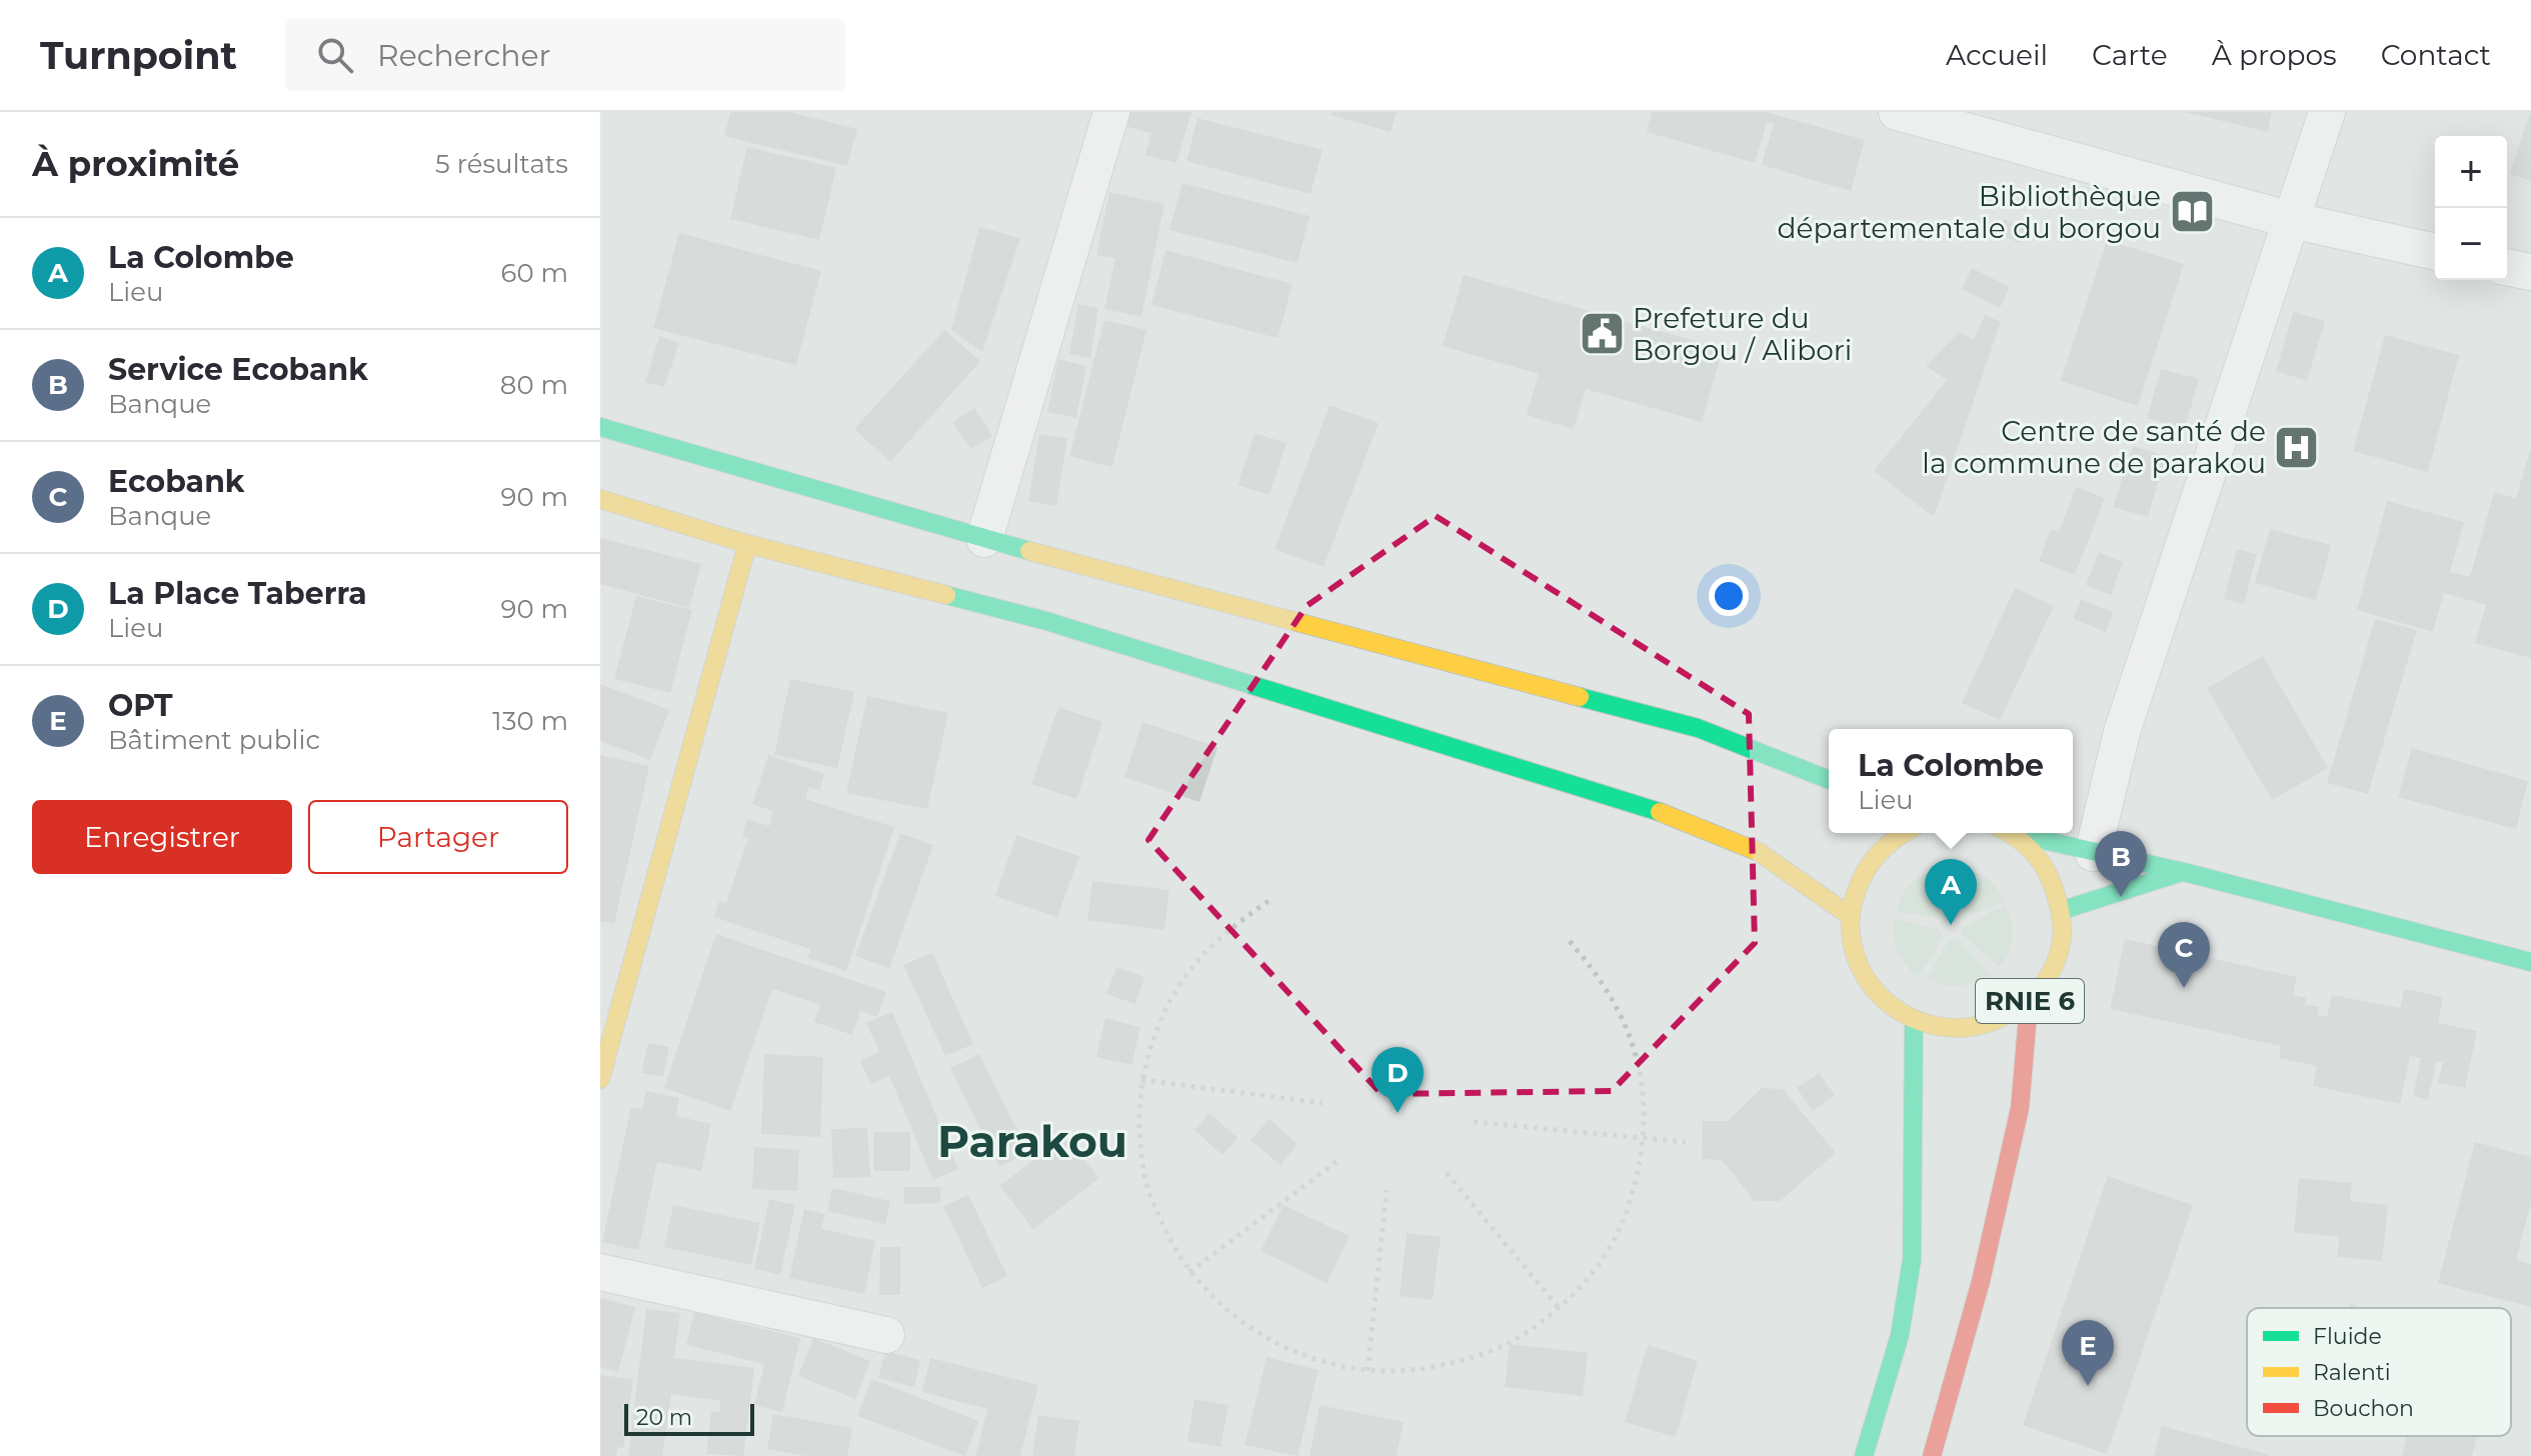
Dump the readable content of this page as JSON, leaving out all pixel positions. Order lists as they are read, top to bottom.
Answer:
{
  "streets": {
    "main road": ["RNIE 6"]
  },
  "districts": ["Parakou"],
  "places": {
    "library": ["Bibliothèque départementale du borgou"],
    "public building": ["Prefeture du Borgou / Alibori"],
    "hospital": ["Centre de santé de la commune de parakou"]
  },
  "legend": ["Fluide", "Ralenti", "Bouchon"],
  "scale_bar": "20 m",
  "page": {
    "header": "Turnpoint",
    "search": "Rechercher",
    "nav": [
      "Accueil",
      "Carte",
      "À propos",
      "Contact"
    ],
    "heading": ["À proximité", "5 résultats"],
    "map_buttons": ["+", "−"],
    "list": [
      {
        "mark": "A",
        "name": "La Colombe",
        "note": "Lieu",
        "value": "60 m"
      },
      {
        "mark": "B",
        "name": "Service Ecobank",
        "note": "Banque",
        "value": "80 m"
      },
      {
        "mark": "C",
        "name": "Ecobank",
        "note": "Banque",
        "value": "90 m"
      },
      {
        "mark": "D",
        "name": "La Place Taberra",
        "note": "Lieu",
        "value": "90 m"
      },
      {
        "mark": "E",
        "name": "OPT",
        "note": "Bâtiment public",
        "value": "130 m"
      }
    ],
    "popup": ["La Colombe", "Lieu"],
    "buttons": ["Enregistrer", "Partager"],
    "pins": [
      "B",
      "A",
      "C",
      "D",
      "E"
    ],
    "scale": "20 m"
  }
}
